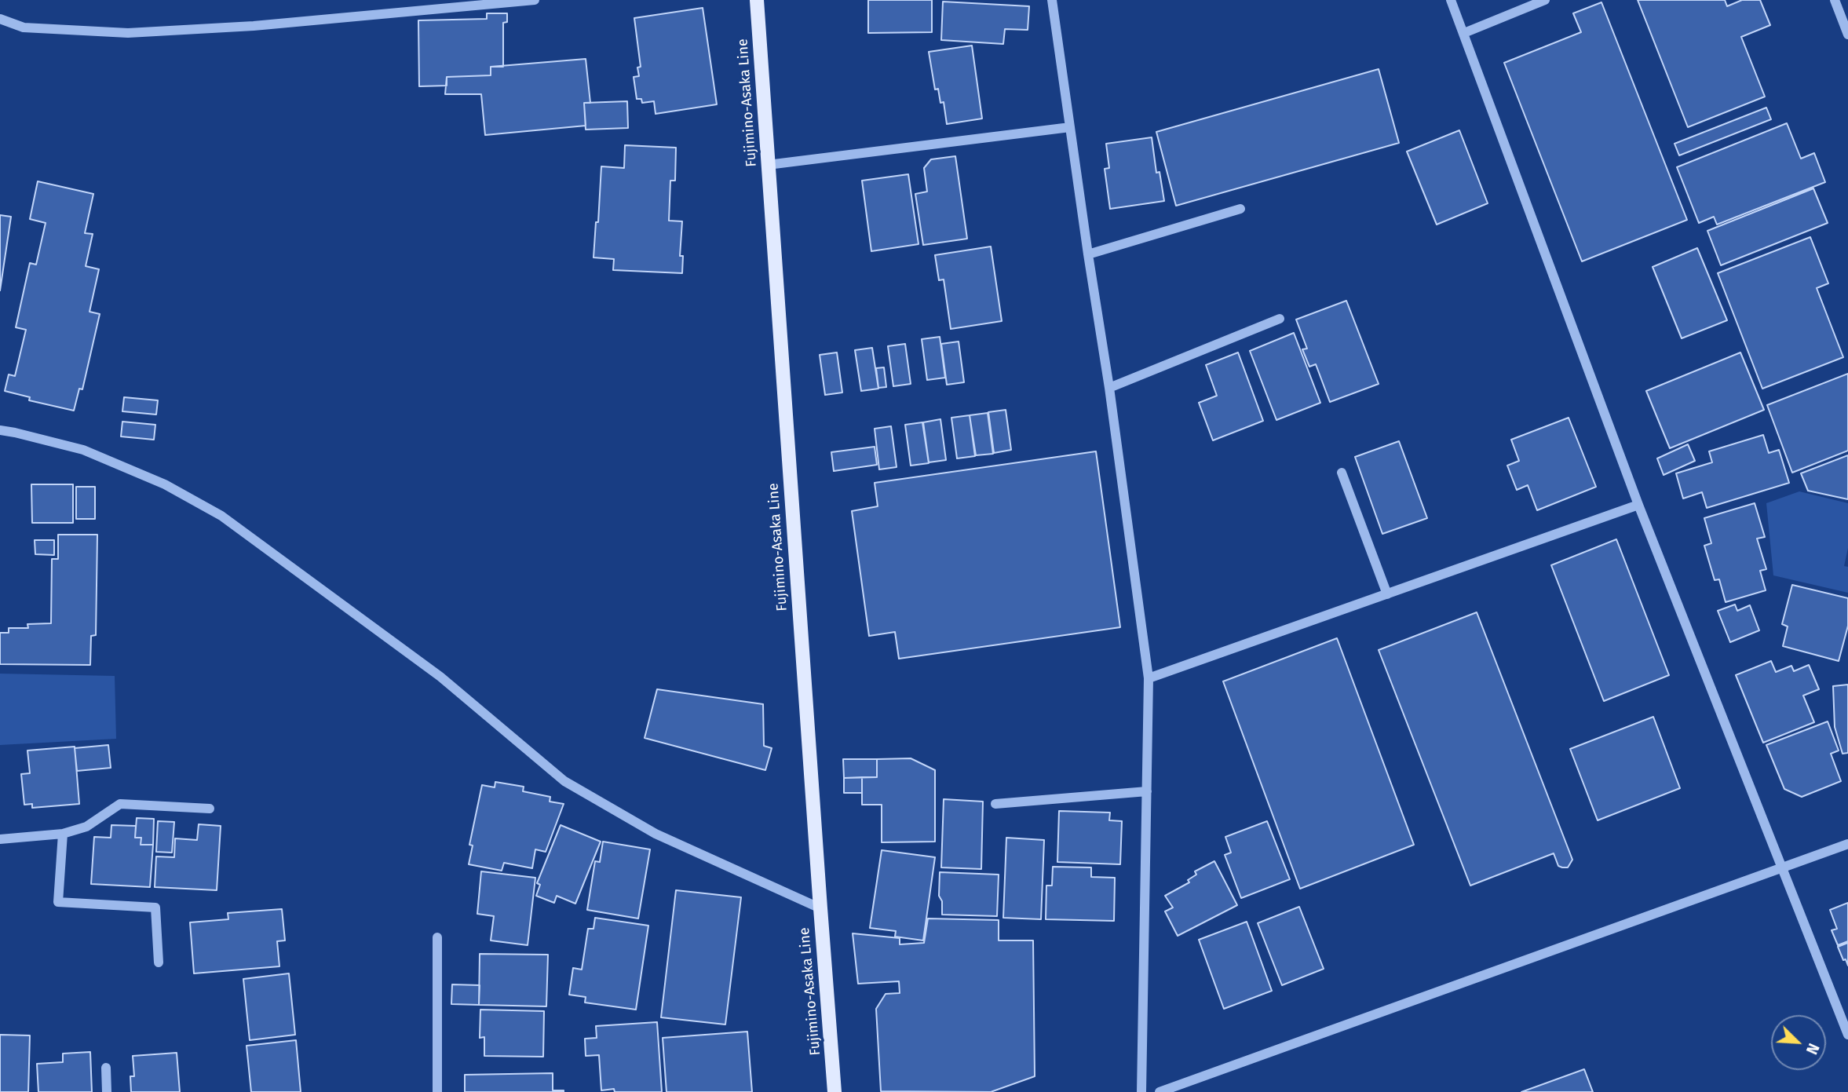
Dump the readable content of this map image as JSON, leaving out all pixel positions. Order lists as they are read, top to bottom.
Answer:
{
  "streets": {
    "main road": ["Fujimino-Asaka Line"]
  },
  "north": "bottom right"
}
